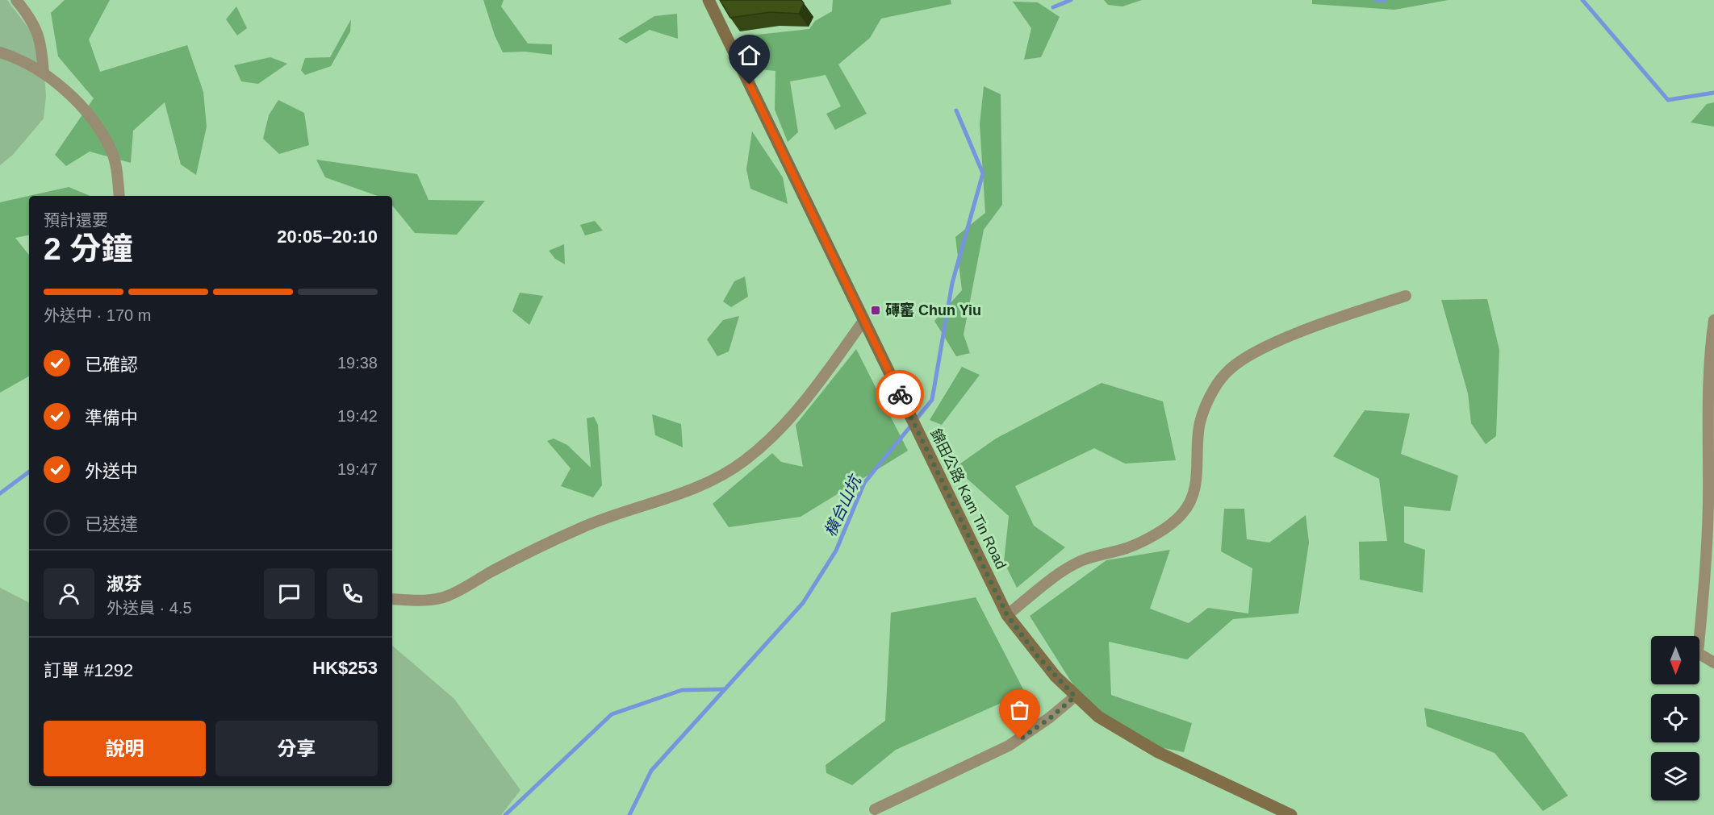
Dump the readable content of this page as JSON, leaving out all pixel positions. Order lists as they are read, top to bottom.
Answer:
{
  "streets": {
    "main road": ["錦田公路 Kam Tin Road"]
  },
  "water": ["橫台山坑"],
  "places": {
    "transit": ["磚窰 Chun Yiu"]
  },
  "north": "bottom",
  "page": {
    "heading": ["2 分鐘", "預計還要", "20:05–20:10"],
    "panel": [
      "淑芬",
      "外送員 · 4.5",
      "訂單 #1292",
      "HK$253"
    ],
    "bar": "外送中 · 170 m",
    "list": [
      ["已確認", "19:38"],
      ["準備中", "19:42"],
      ["外送中", "19:47"],
      "已送達"
    ],
    "buttons": ["說明", "分享"]
  }
}
